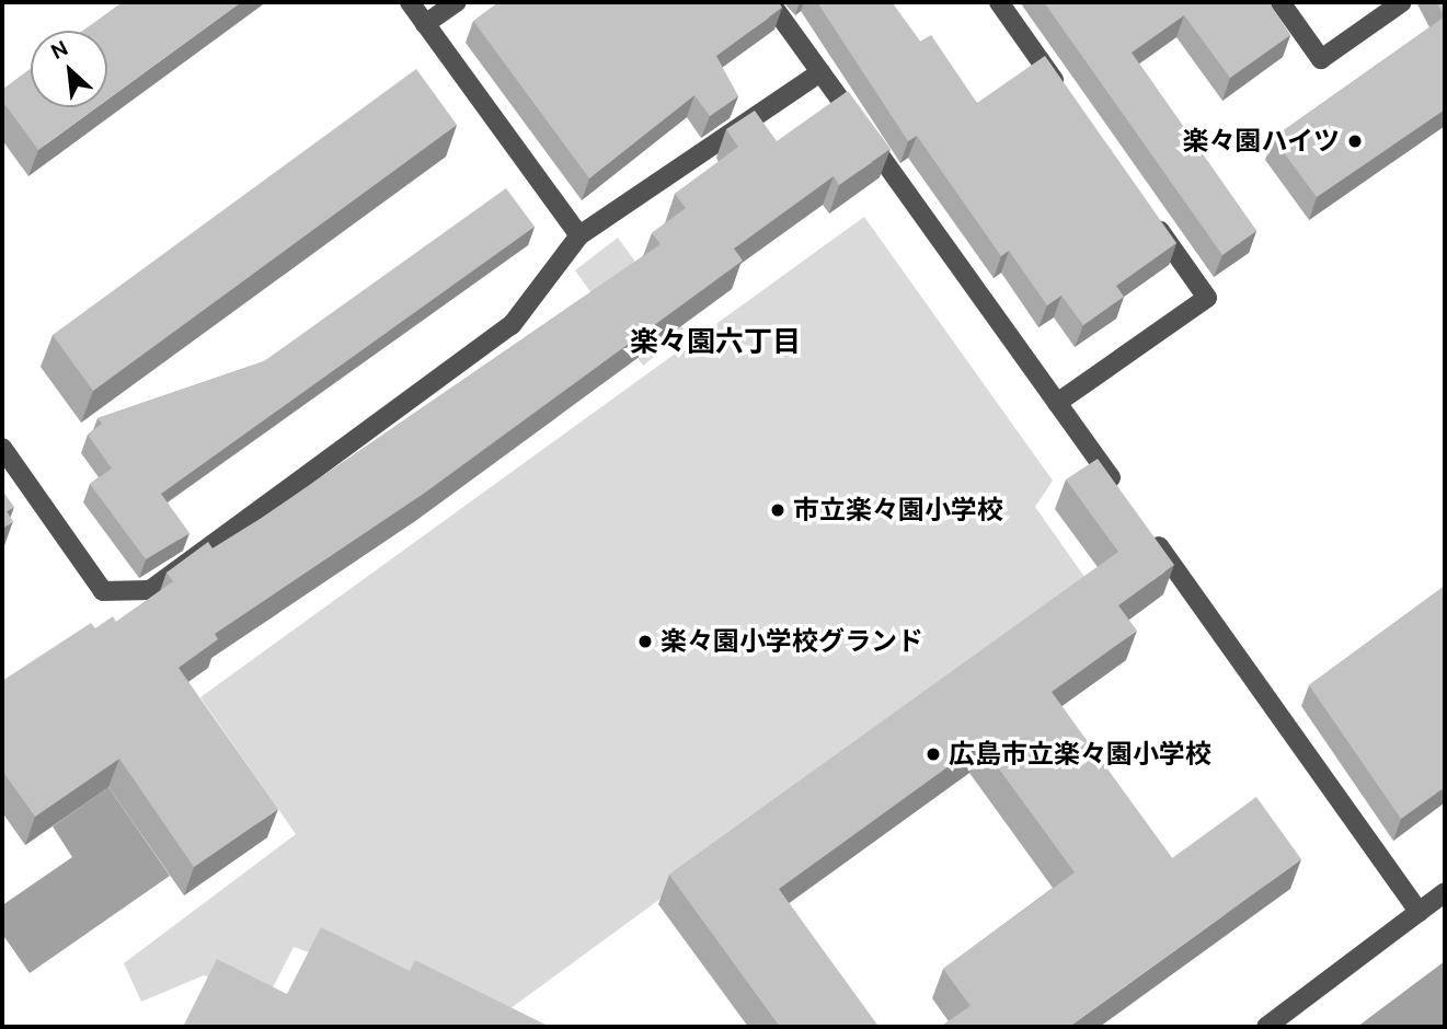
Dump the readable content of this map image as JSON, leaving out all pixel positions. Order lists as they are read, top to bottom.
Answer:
{
  "districts": ["楽々園六丁目"],
  "places": [
    "楽々園ハイツ",
    "市立楽々園小学校",
    "楽々園小学校グランド",
    "広島市立楽々園小学校"
  ],
  "north": "top left"
}
